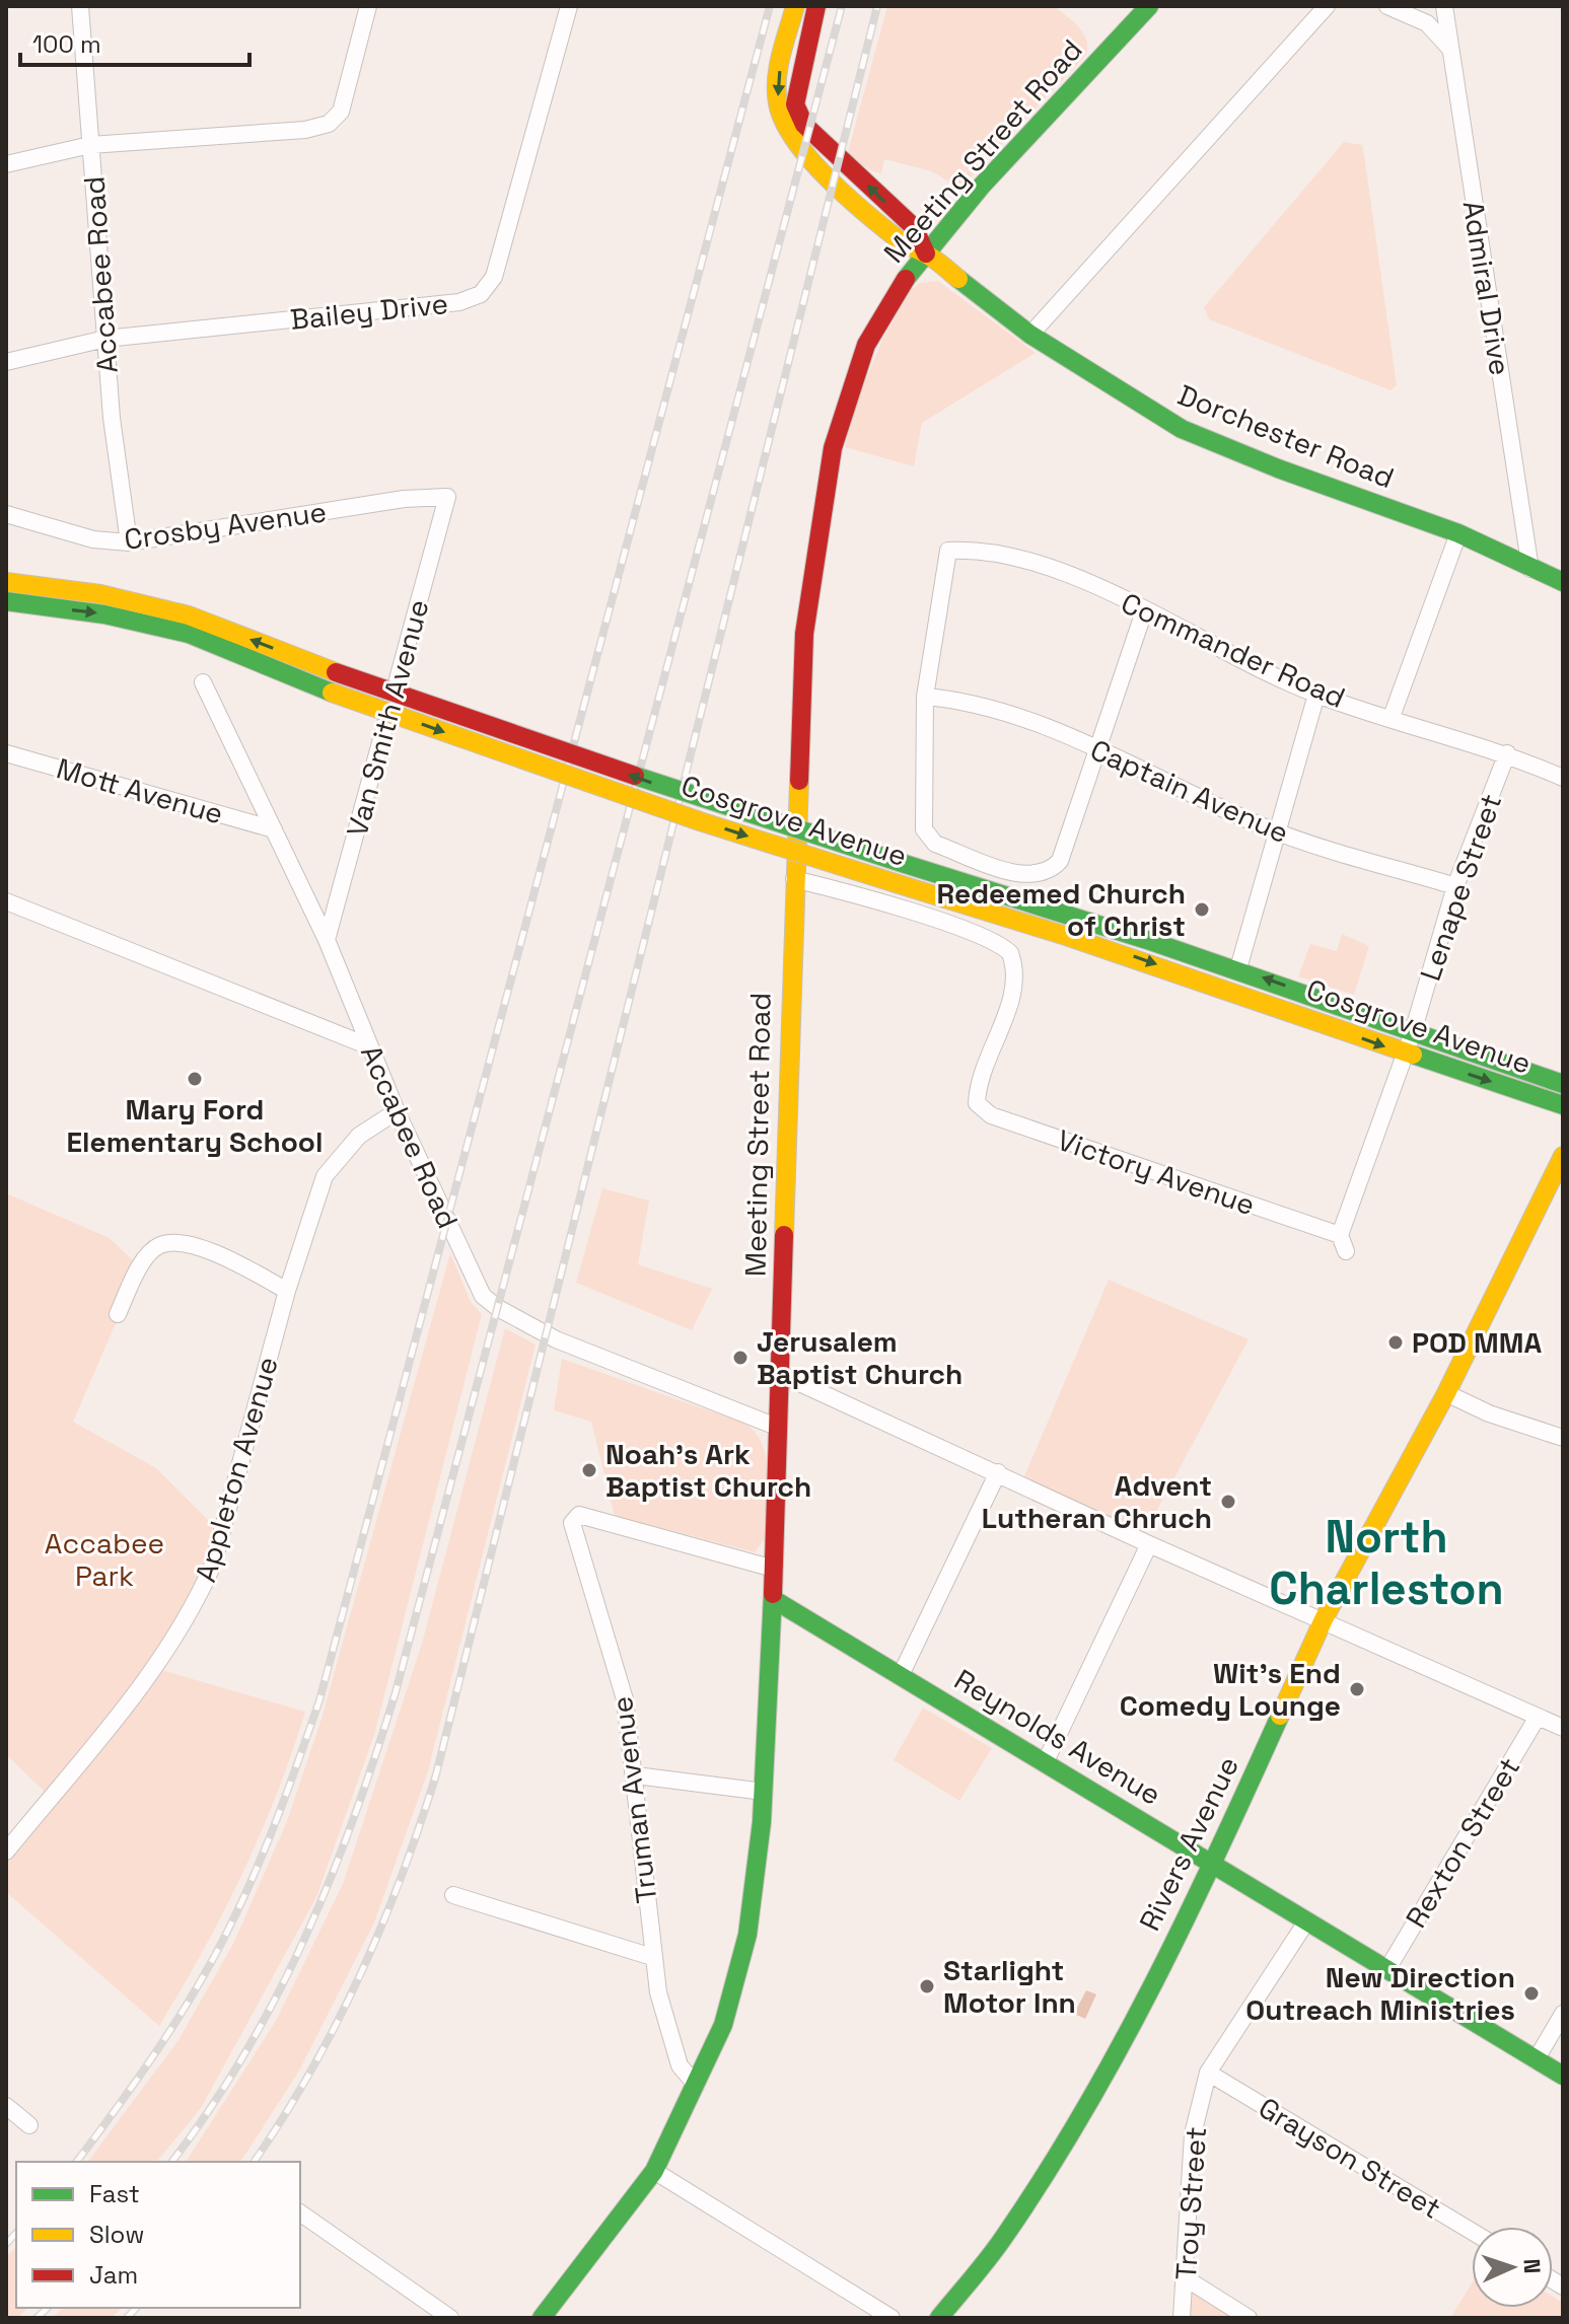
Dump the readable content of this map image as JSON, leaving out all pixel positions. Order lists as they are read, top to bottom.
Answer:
{
  "streets": {
    "main road": [
      "Meeting Street Road",
      "Dorchester Road",
      "Cosgrove Avenue",
      "Reynolds Avenue",
      "Rivers Avenue"
    ],
    "street": [
      "Accabee Road",
      "Admiral Drive",
      "Bailey Drive",
      "Crosby Avenue",
      "Commander Road",
      "Van Smith Avenue",
      "Mott Avenue",
      "Captain Avenue",
      "Lenape Street",
      "Victory Avenue",
      "Appleton Avenue",
      "Truman Avenue",
      "Rexton Street",
      "Grayson Street",
      "Troy Street"
    ]
  },
  "crossings": [
    ["Meeting Street Road", "Accabee Road"],
    ["Meeting Street Road", "Dorchester Road"],
    ["Meeting Street Road", "Victory Avenue"],
    ["Meeting Street Road", "Reynolds Avenue"],
    ["Meeting Street Road", "Truman Avenue"],
    ["Accabee Road", "Bailey Drive"],
    ["Accabee Road", "Crosby Avenue"],
    ["Accabee Road", "Van Smith Avenue"],
    ["Accabee Road", "Mott Avenue"],
    ["Accabee Road", "Appleton Avenue"],
    ["Admiral Drive", "Dorchester Road"],
    ["Crosby Avenue", "Van Smith Avenue"],
    ["Commander Road", "Captain Avenue"],
    ["Commander Road", "Lenape Street"],
    ["Captain Avenue", "Lenape Street"],
    ["Cosgrove Avenue", "Lenape Street"],
    ["Lenape Street", "Victory Avenue"],
    ["Reynolds Avenue", "Rexton Street"],
    ["Reynolds Avenue", "Rivers Avenue"],
    ["Reynolds Avenue", "Troy Street"],
    ["Grayson Street", "Troy Street"]
  ],
  "districts": ["North Charleston"],
  "parks": ["Accabee Park"],
  "places": [
    "Redeemed Church of Christ",
    "Mary Ford Elementary School",
    "POD MMA",
    "Jerusalem Baptist Church",
    "Noah's Ark Baptist Church",
    "Advent Lutheran Chruch",
    "Wit's End Comedy Lounge",
    "Starlight Motor Inn",
    "New Direction Outreach Ministries"
  ],
  "legend": ["Fast", "Slow", "Jam"],
  "scale_bar": "100 m",
  "north": "right"
}
